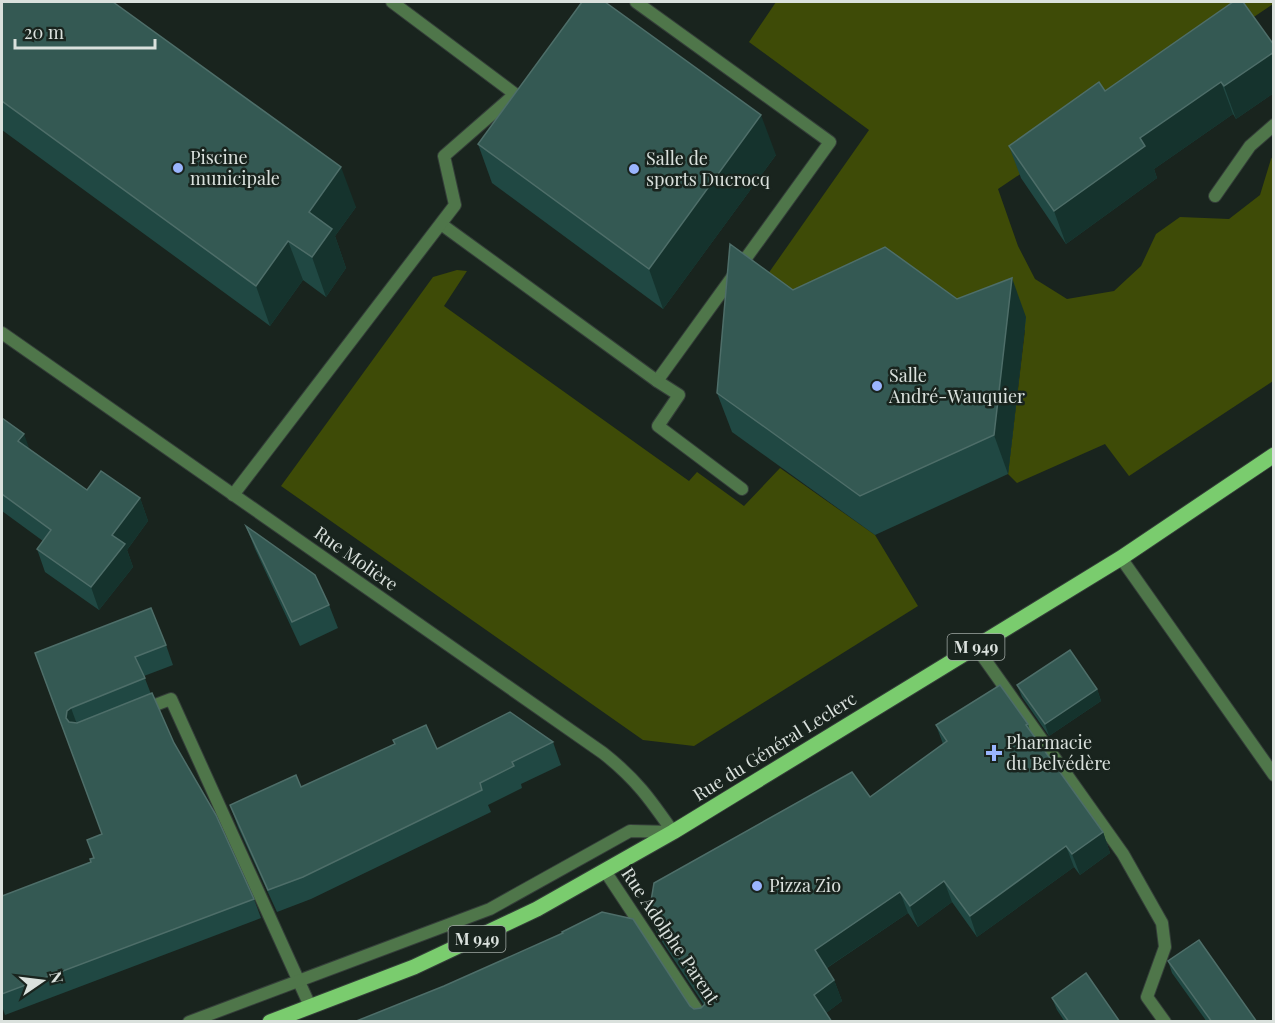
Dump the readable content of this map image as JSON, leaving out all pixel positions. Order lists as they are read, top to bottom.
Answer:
{
  "streets": {
    "main road": ["M 949", "Rue du Général Leclerc"],
    "street": ["Rue Molière", "Rue Adolphe Parent"]
  },
  "crossings": [
    ["Rue Molière", "Rue du Général Leclerc"],
    ["Rue du Général Leclerc", "Rue Adolphe Parent"]
  ],
  "places": {
    "other": [
      "Piscine municipale",
      "Salle de sports Ducrocq",
      "Salle André-Wauquier",
      "Pizza Zio"
    ],
    "health": ["Pharmacie du Belvédère"]
  },
  "scale_bar": "20 m",
  "north": "right"
}
